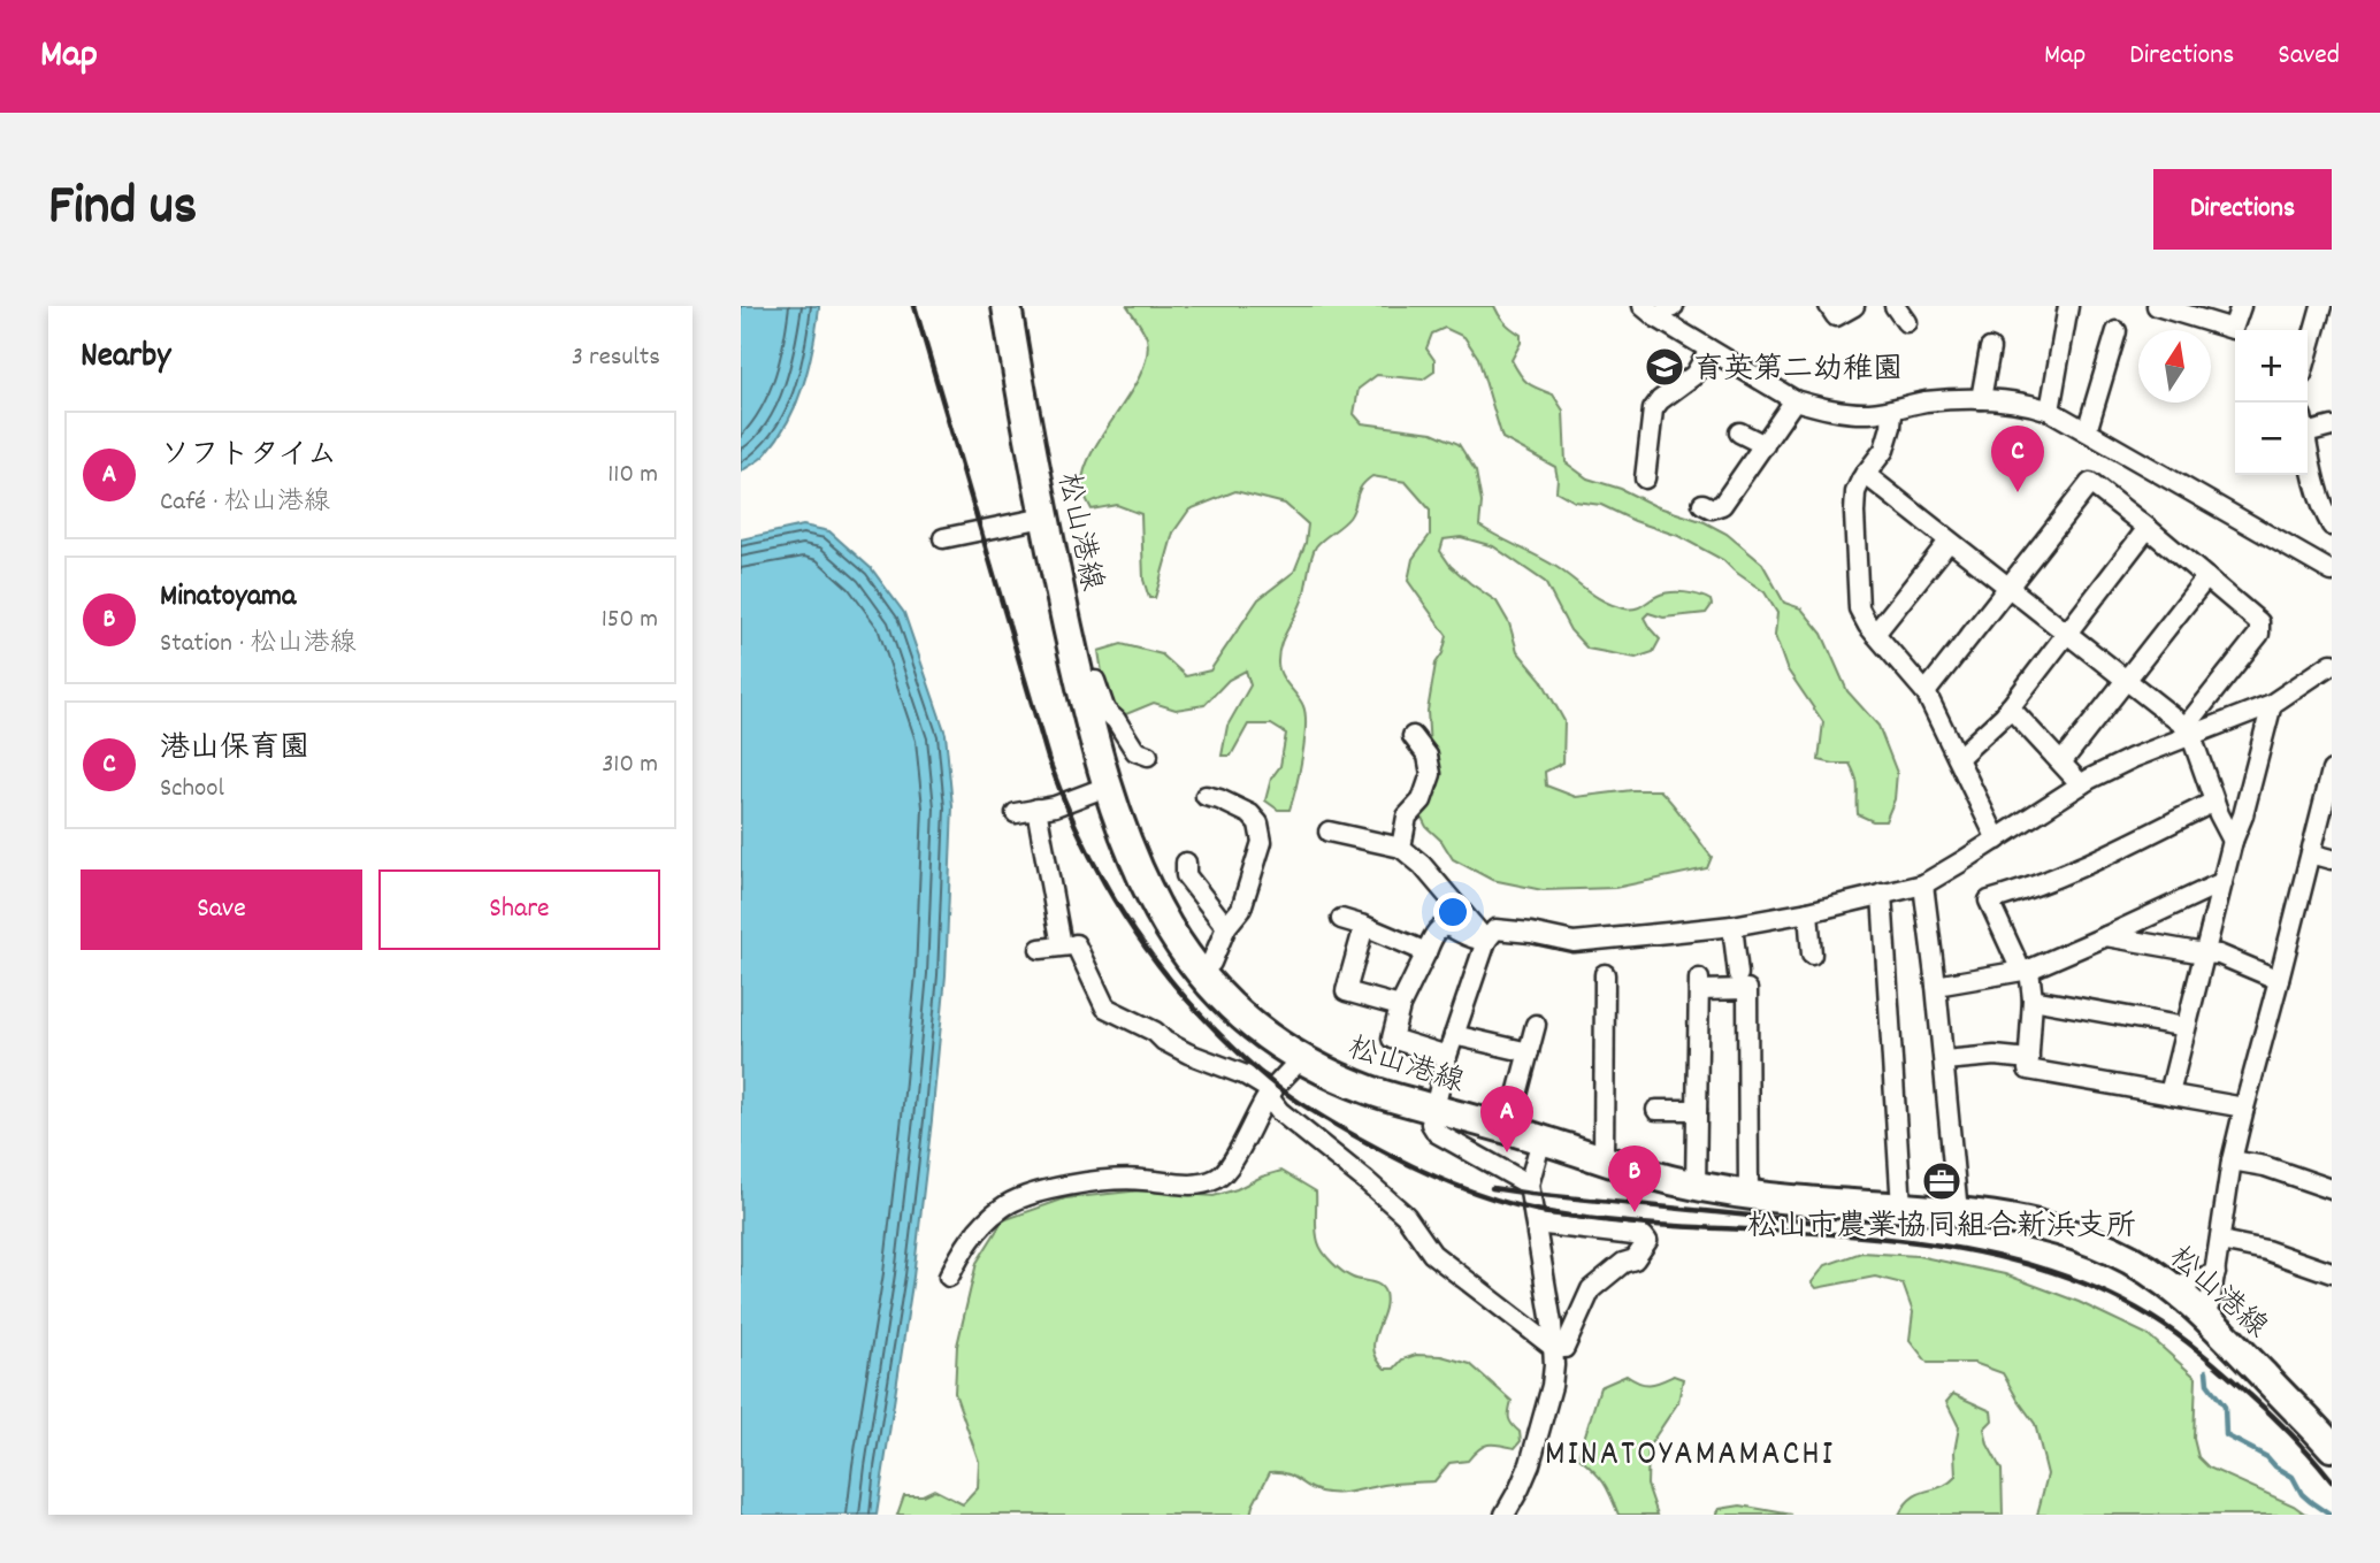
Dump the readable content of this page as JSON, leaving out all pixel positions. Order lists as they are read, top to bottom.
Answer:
{
  "streets": {
    "main road": ["松山港線"]
  },
  "districts": ["MINATOYAMAMACHI"],
  "places": {
    "school or university": ["育英第二幼稚園"],
    "office": ["松山市農業協同組合新浜支所"]
  },
  "north": "top",
  "page": {
    "header": "Map",
    "nav": ["Map", "Directions", "Saved"],
    "title": "Find us",
    "buttons": [
      "Directions",
      ["Save", "Share"]
    ],
    "heading": ["Nearby", "3 results"],
    "map_buttons": ["+", "−"],
    "list": [
      {
        "mark": "A",
        "name": "ソフトタイム",
        "note": "Café · 松山港線",
        "value": "110 m"
      },
      {
        "mark": "B",
        "name": "Minatoyama",
        "note": "Station · 松山港線",
        "value": "150 m"
      },
      {
        "mark": "C",
        "name": "港山保育園",
        "note": "School",
        "value": "310 m"
      }
    ],
    "pins": ["C", "A", "B"]
  }
}
